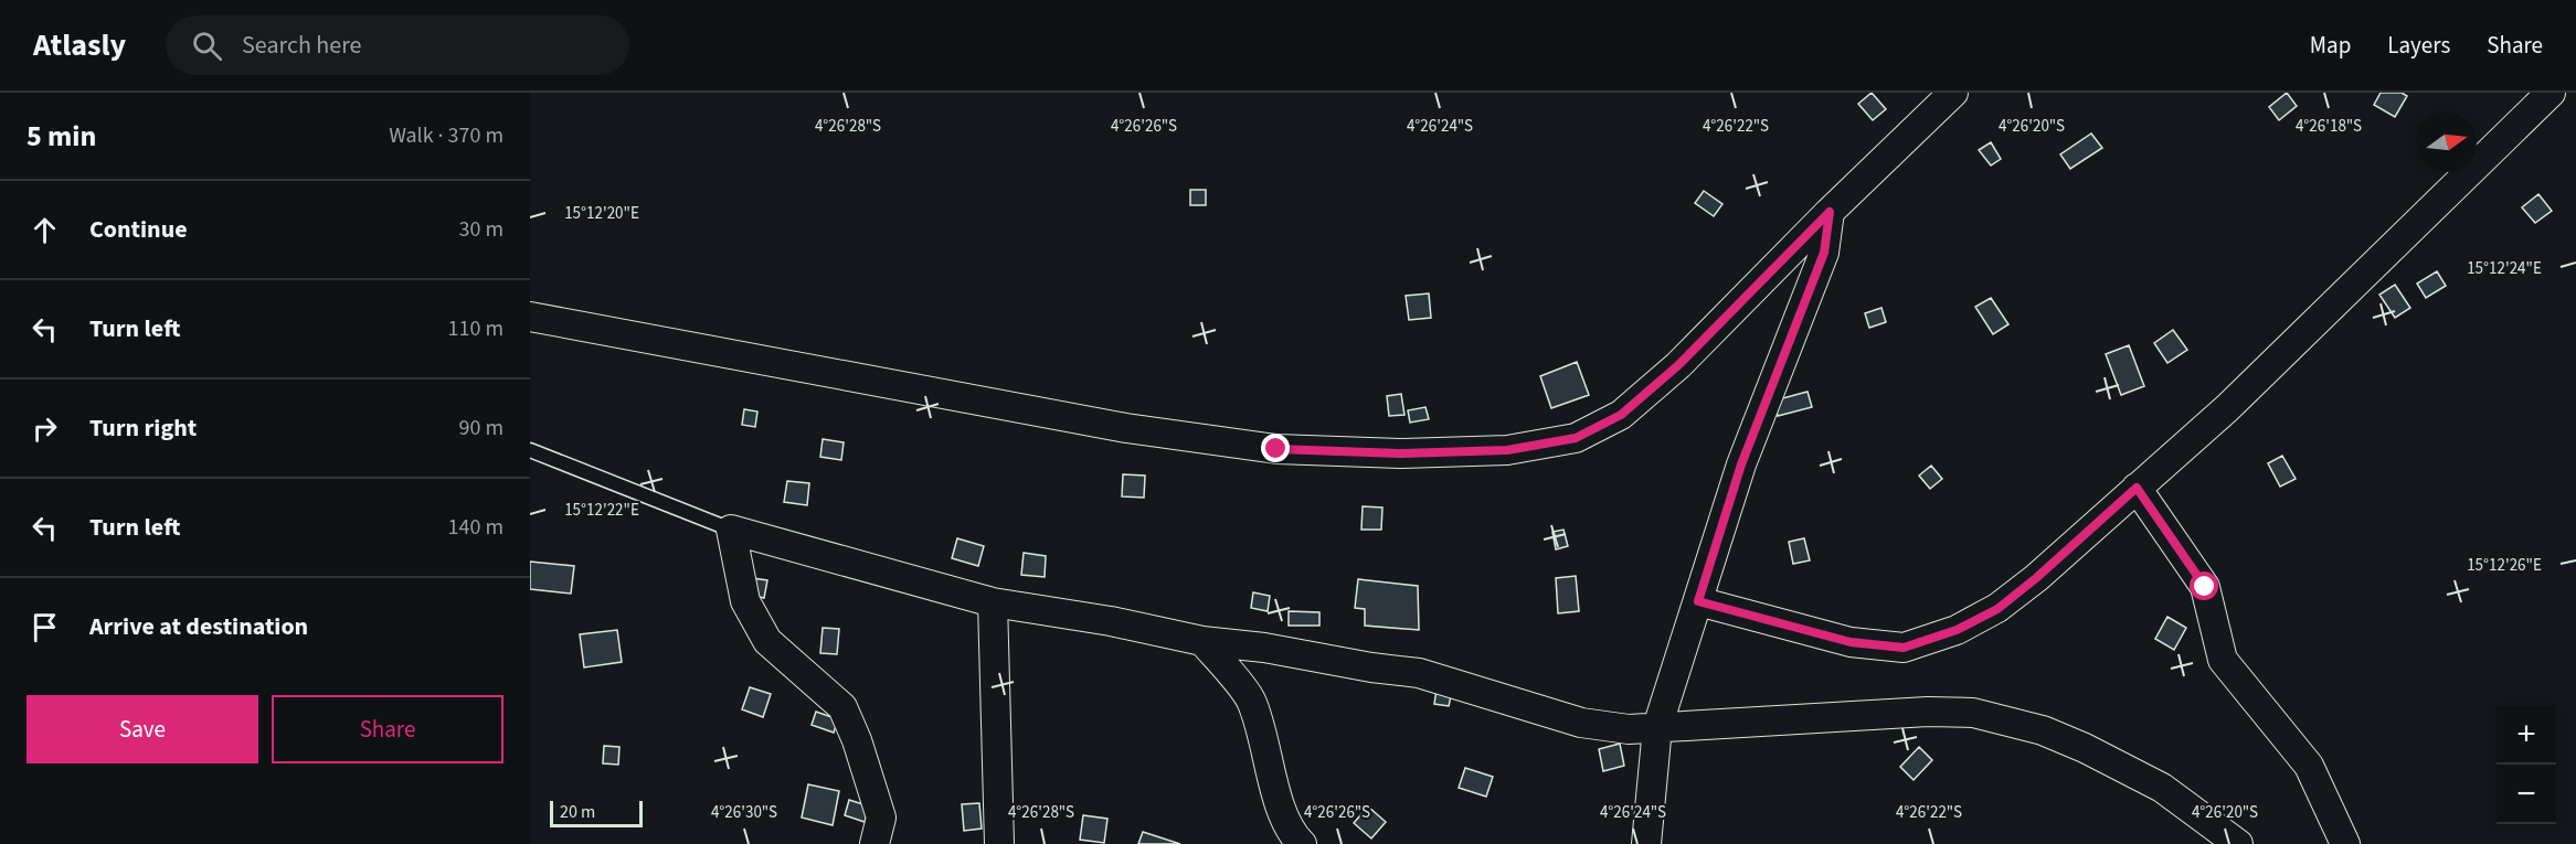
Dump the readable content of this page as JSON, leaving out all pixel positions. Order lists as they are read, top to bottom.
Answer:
{
  "scale_bar": "20 m",
  "north": "right",
  "page": {
    "header": "Atlasly",
    "search": "Search here",
    "nav": ["Map", "Layers", "Share"],
    "heading": ["5 min", "Walk · 370 m"],
    "list": [
      ["Continue", "30 m"],
      ["Turn left", "110 m"],
      ["Turn right", "90 m"],
      ["Turn left", "140 m"],
      "Arrive at destination"
    ],
    "buttons": ["Save", "Share"],
    "map_buttons": ["+", "−"],
    "scale": "20 m"
  },
  "coordinates": [
    "4°26'28\"S",
    "4°26'26\"S",
    "4°26'24\"S",
    "4°26'22\"S",
    "4°26'20\"S",
    "4°26'18\"S",
    "15°12'20\"E",
    "15°12'24\"E",
    "15°12'22\"E",
    "15°12'26\"E",
    "4°26'30\"S"
  ]
}
